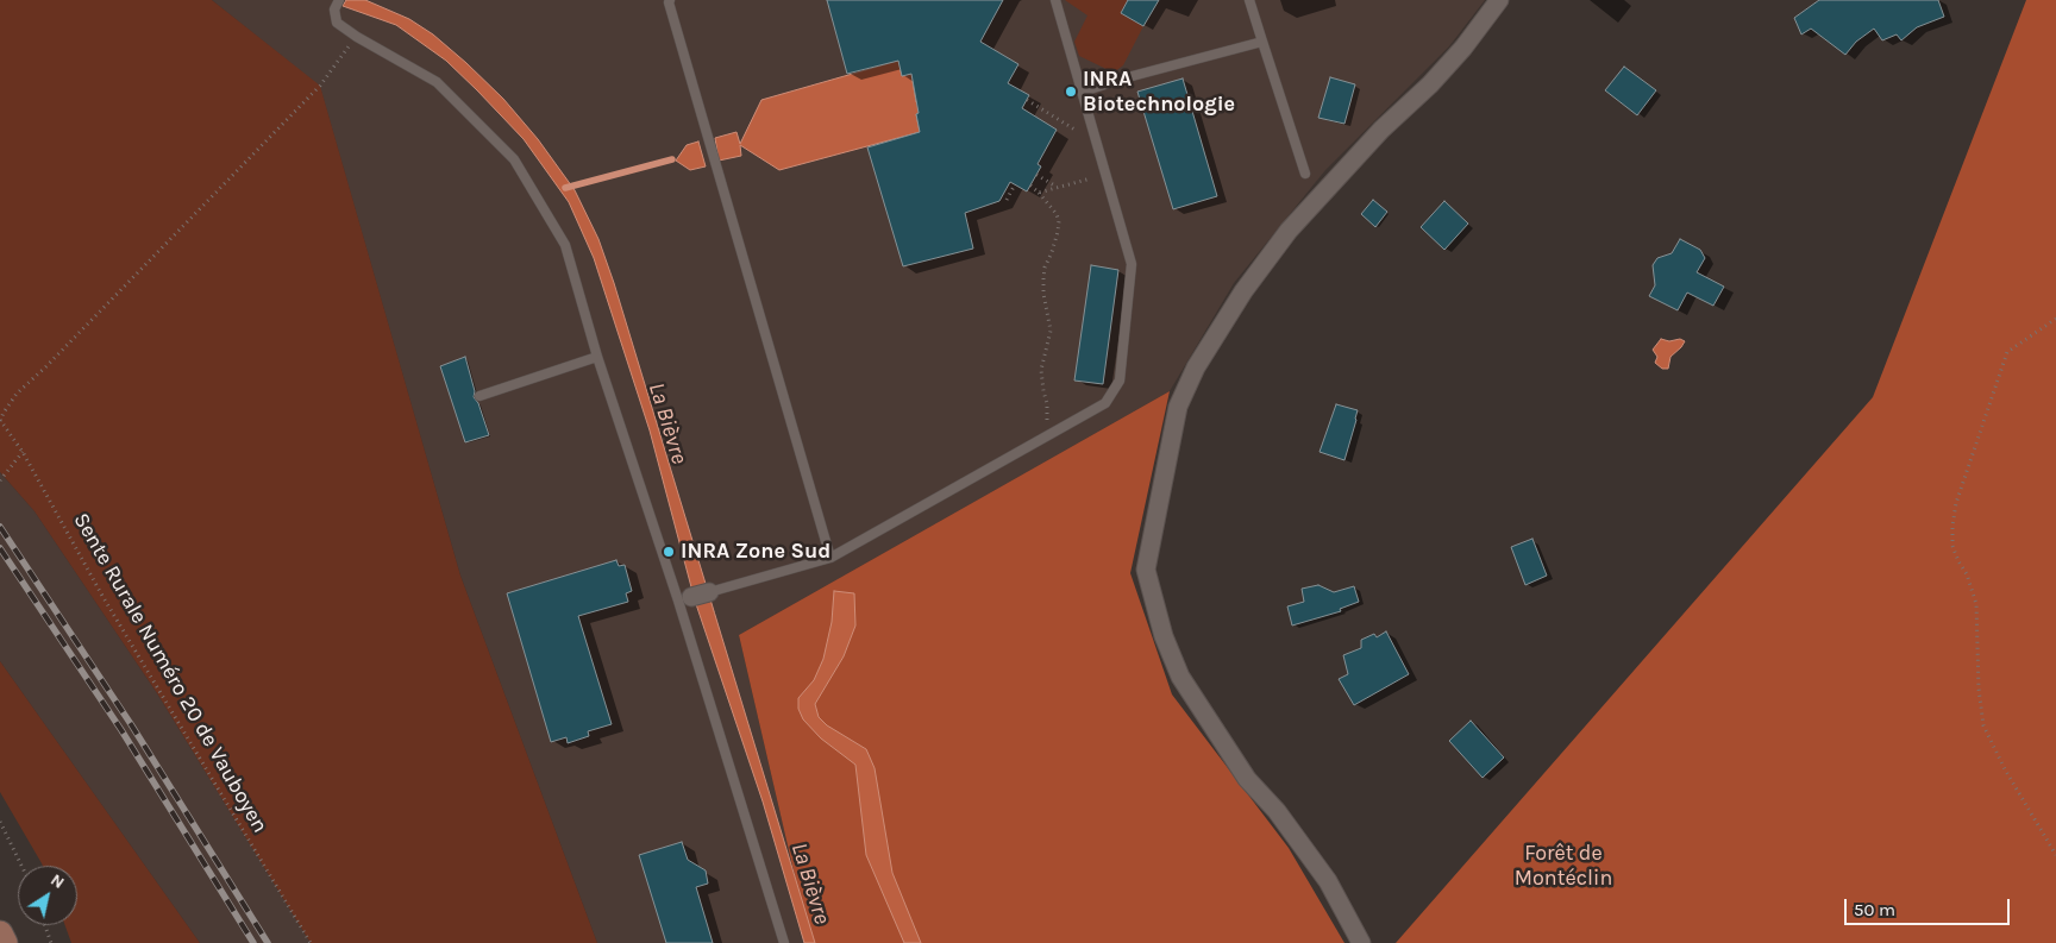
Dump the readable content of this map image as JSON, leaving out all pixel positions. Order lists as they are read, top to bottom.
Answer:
{
  "streets": {
    "path": ["Sente Rurale Numéro 20 de Vauboyen"]
  },
  "water": ["La Bièvre"],
  "parks": ["Forêt de Montéclin"],
  "places": ["INRA Biotechnologie", "INRA Zone Sud"],
  "scale_bar": "50 m",
  "north": "top right"
}
